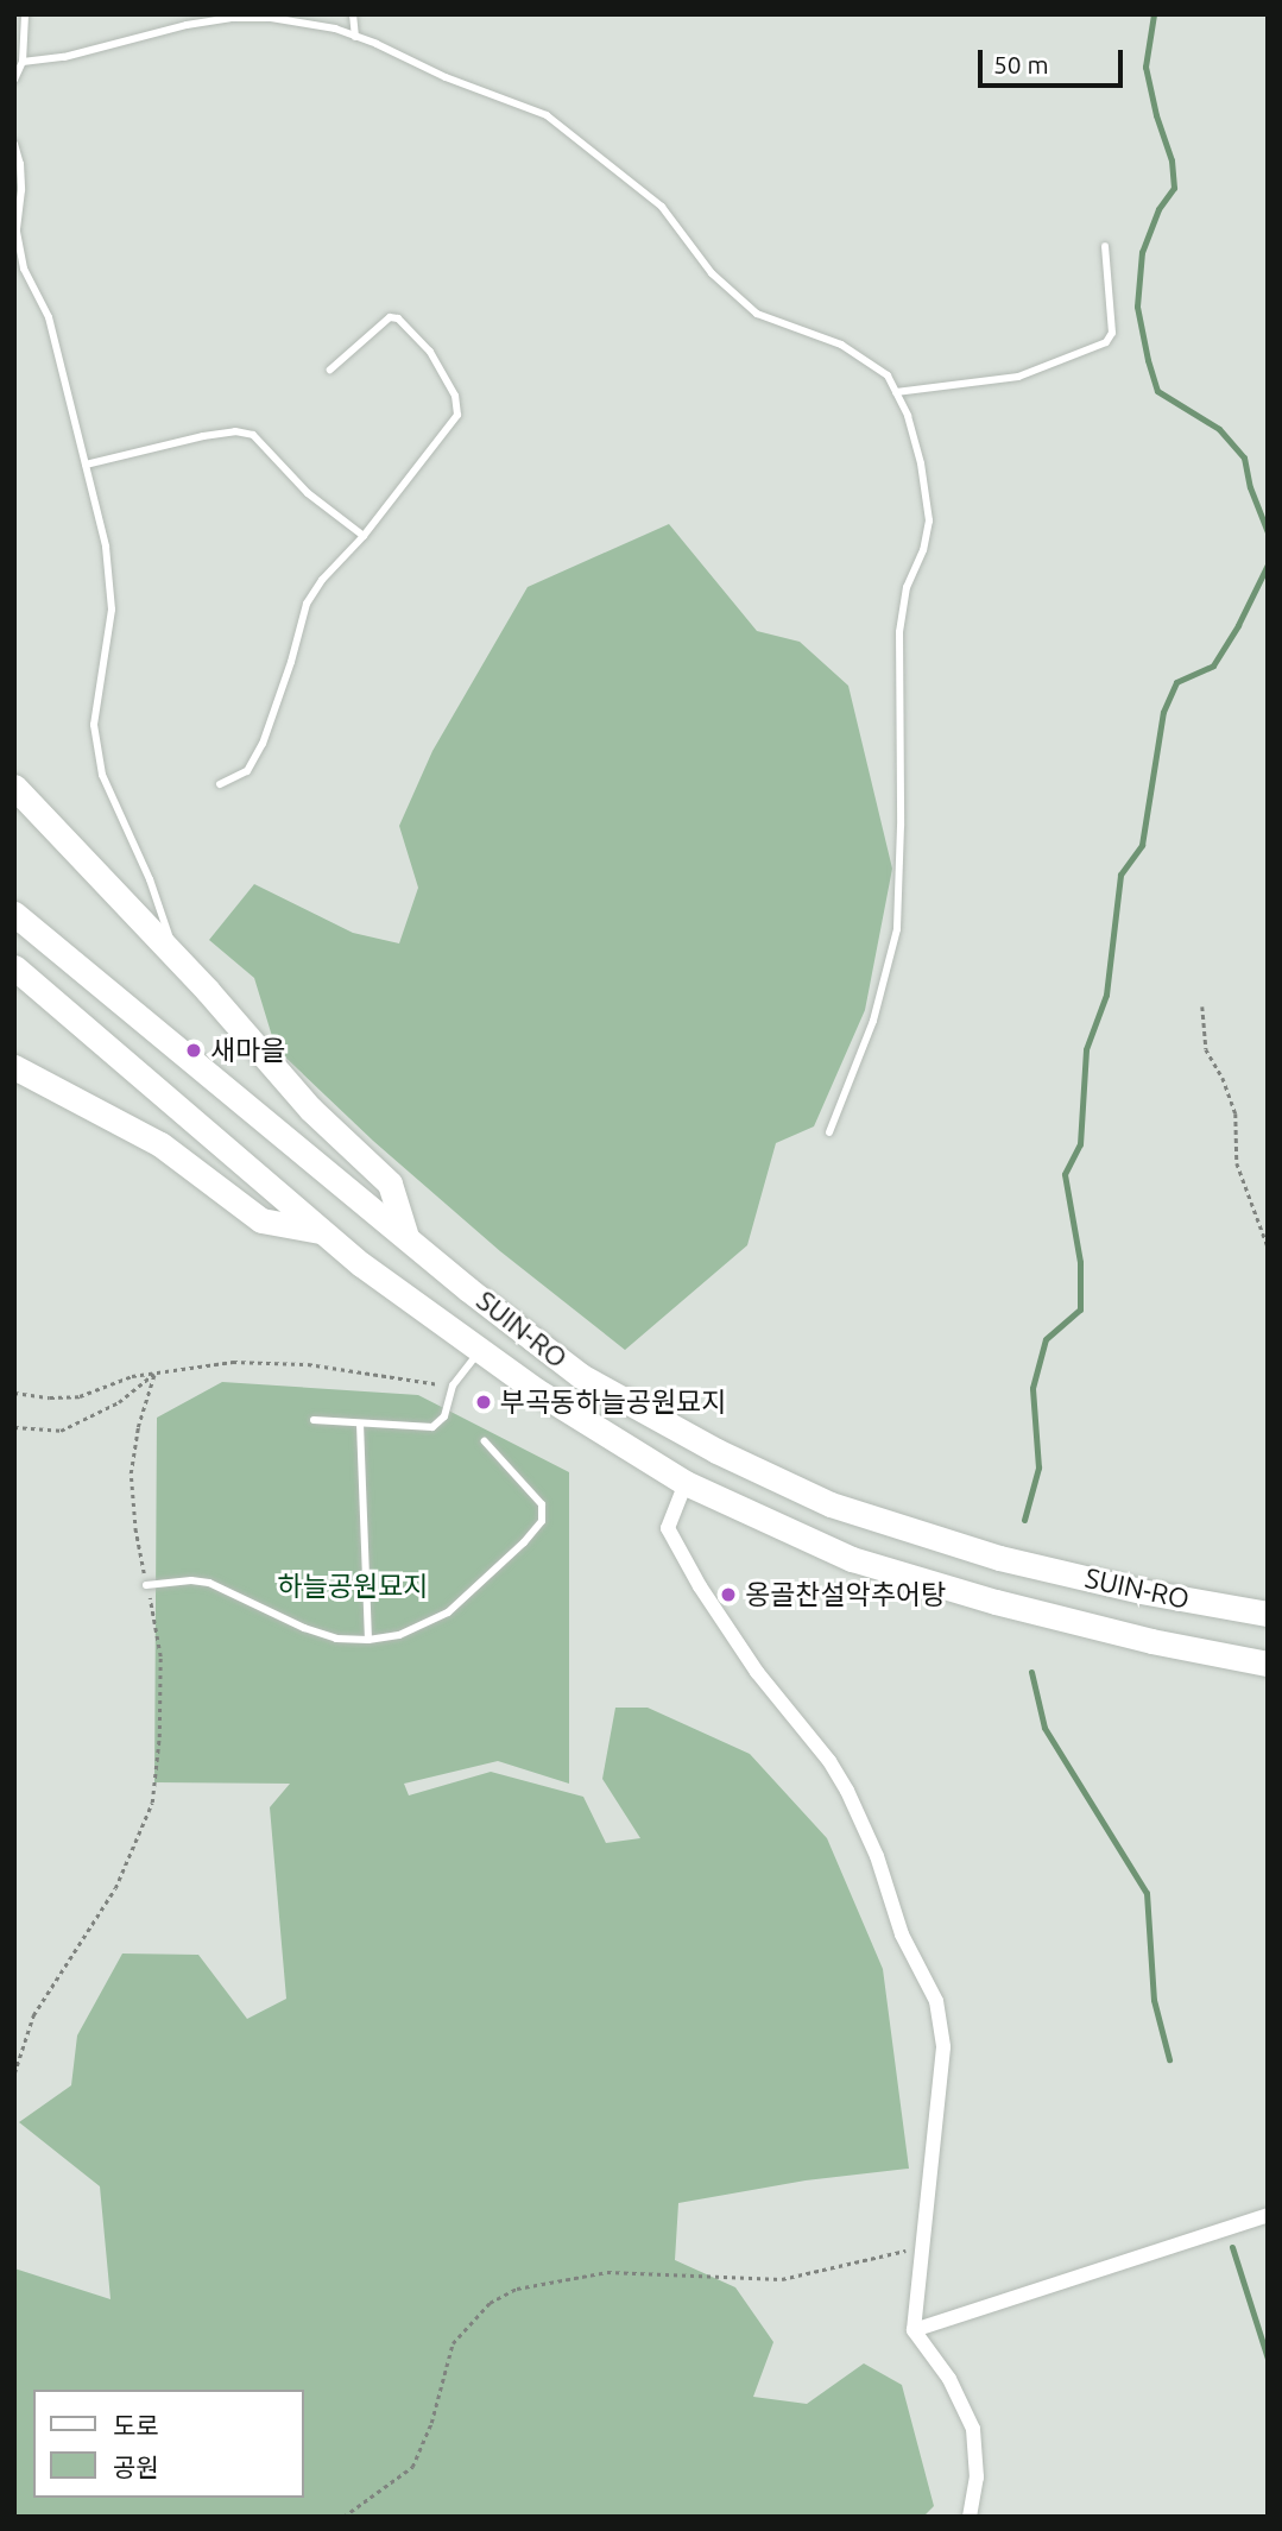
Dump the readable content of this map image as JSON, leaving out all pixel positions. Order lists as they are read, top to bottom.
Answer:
{
  "streets": {
    "main road": ["SUIN-RO"]
  },
  "parks": ["하늘공원묘지"],
  "places": ["새마을", "부곡동하늘공원묘지", "옹골찬설악추어탕"],
  "legend": ["도로", "공원"],
  "scale_bar": "50 m"
}
